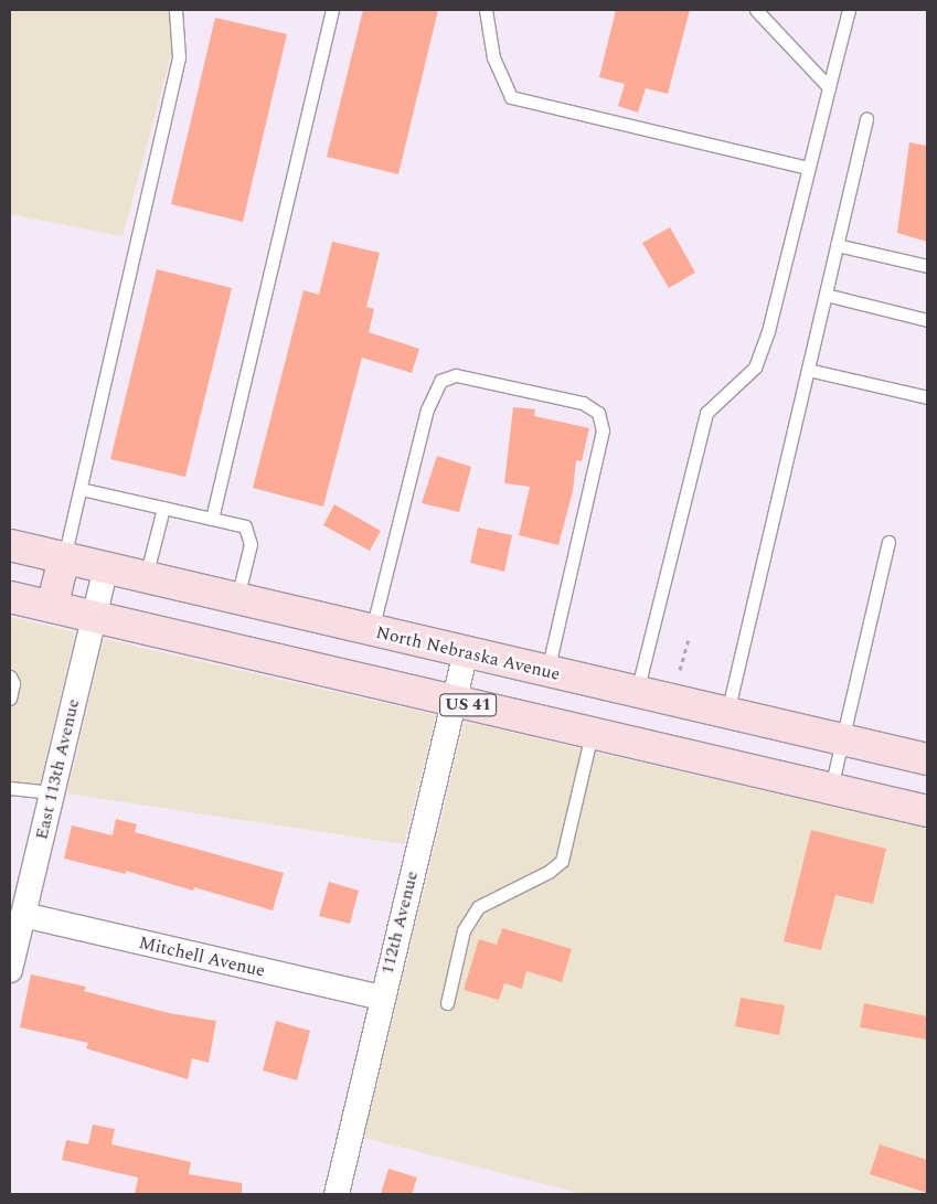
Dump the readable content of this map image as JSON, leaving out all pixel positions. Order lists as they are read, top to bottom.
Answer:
{
  "streets": {
    "main road": ["North Nebraska Avenue", "US 41"],
    "street": ["East 113th Avenue", "112th Avenue", "Mitchell Avenue"]
  },
  "crossings": [
    ["North Nebraska Avenue", "East 113th Avenue"],
    ["North Nebraska Avenue", "112th Avenue"],
    ["US 41", "East 113th Avenue"],
    ["US 41", "112th Avenue"],
    ["East 113th Avenue", "Mitchell Avenue"],
    ["112th Avenue", "Mitchell Avenue"]
  ]
}
